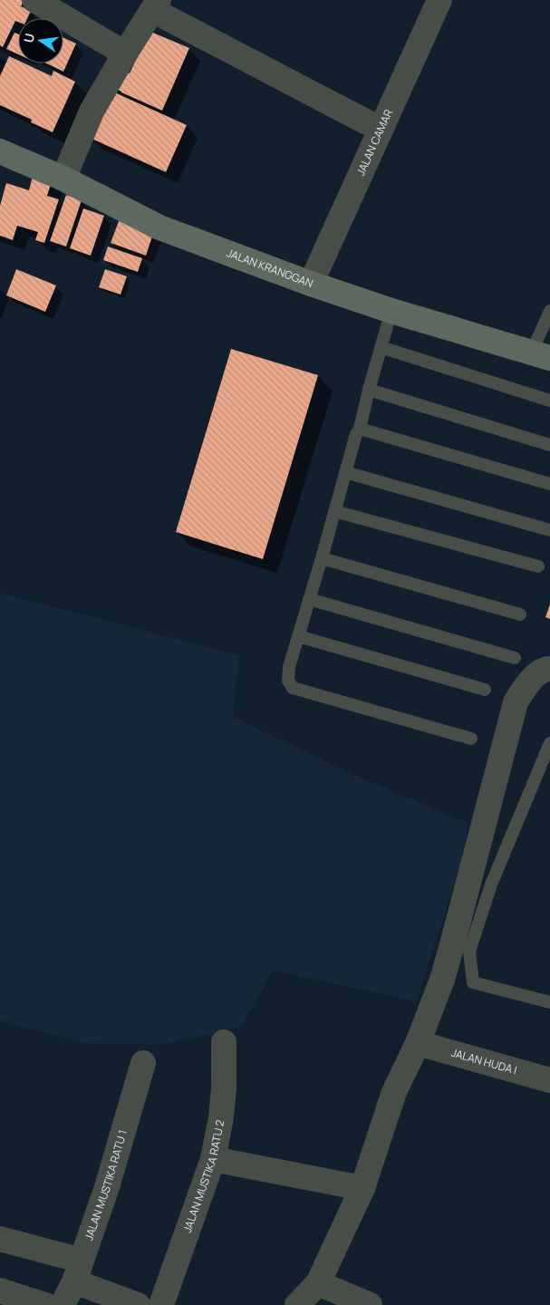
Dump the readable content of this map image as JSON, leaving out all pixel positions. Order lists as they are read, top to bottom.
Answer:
{
  "streets": {
    "main road": ["JALAN KRANGGAN"],
    "street": [
      "JALAN CAMAR",
      "JALAN HUDA I",
      "JALAN MUSTIKA RATU 2",
      "JALAN MUSTIKA RATU 1"
    ]
  },
  "crossings": [
    ["JALAN CAMAR", "JALAN KRANGGAN"]
  ],
  "north": "left"
}
